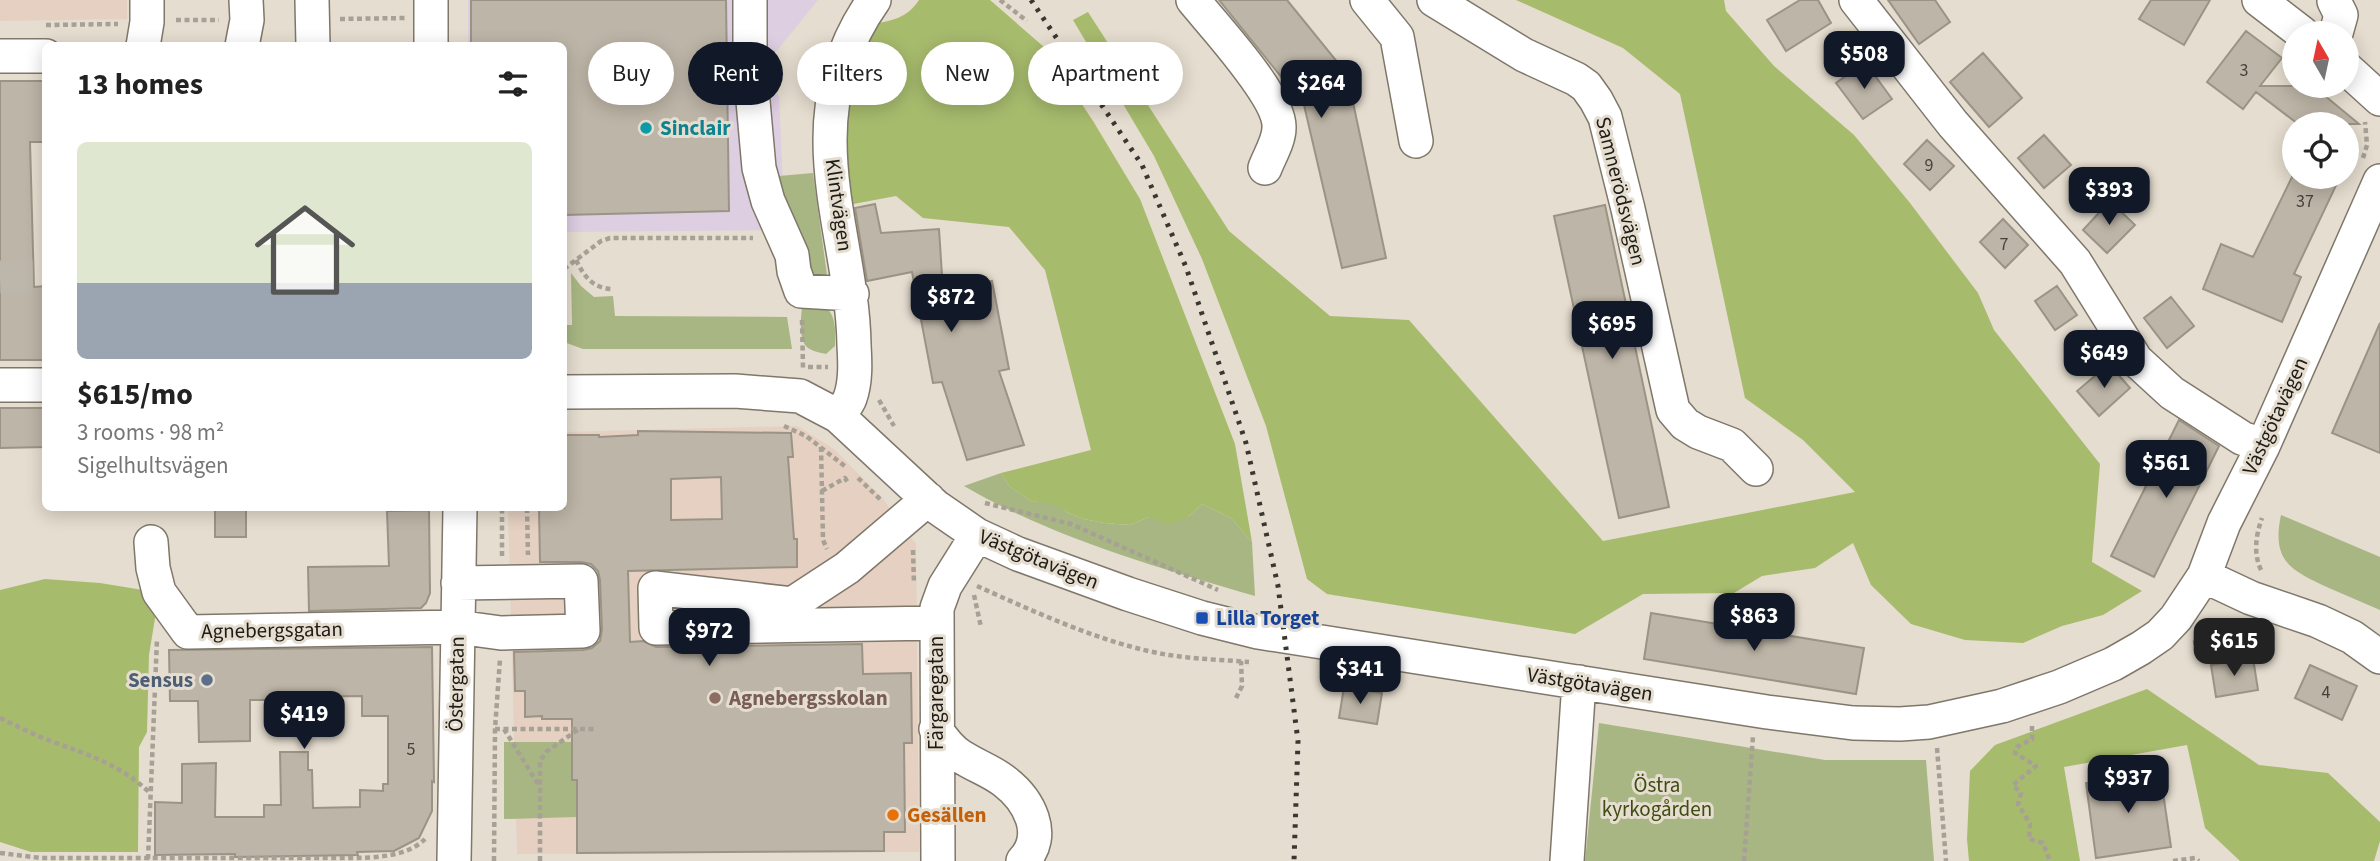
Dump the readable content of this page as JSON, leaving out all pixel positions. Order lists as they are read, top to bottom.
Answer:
{
  "streets": {
    "street": [
      "Samnerödsvägen",
      "Klintvägen",
      "Västgötavägen",
      "Agnebergsgatan",
      "Östergatan",
      "Färgaregatan"
    ]
  },
  "crossings": [
    ["Klintvägen", "Västgötavägen"],
    ["Västgötavägen", "Färgaregatan"],
    ["Agnebergsgatan", "Östergatan"]
  ],
  "parks": ["Östra kyrkogården"],
  "places": {
    "other": [
      "Sinclair",
      "Sensus",
      "Agnebergsskolan",
      "Gesällen"
    ],
    "transit": ["Lilla Torget"]
  },
  "house_numbers": [
    "3",
    "9",
    "37",
    "7",
    "4",
    "5"
  ],
  "north": "top",
  "page": {
    "price": [
      "$508",
      "$264",
      "$393",
      "$872",
      "$695",
      "$649",
      "$561",
      "$863",
      "$972",
      "$615",
      "$341",
      "$419",
      "$937"
    ],
    "chip": [
      "Buy",
      "Rent",
      "Filters",
      "New",
      "Apartment"
    ],
    "heading": "13 homes",
    "list": [
      {
        "name": "$615/mo",
        "note": "3 rooms · 98 m² · Sigelhultsvägen"
      }
    ]
  }
}
